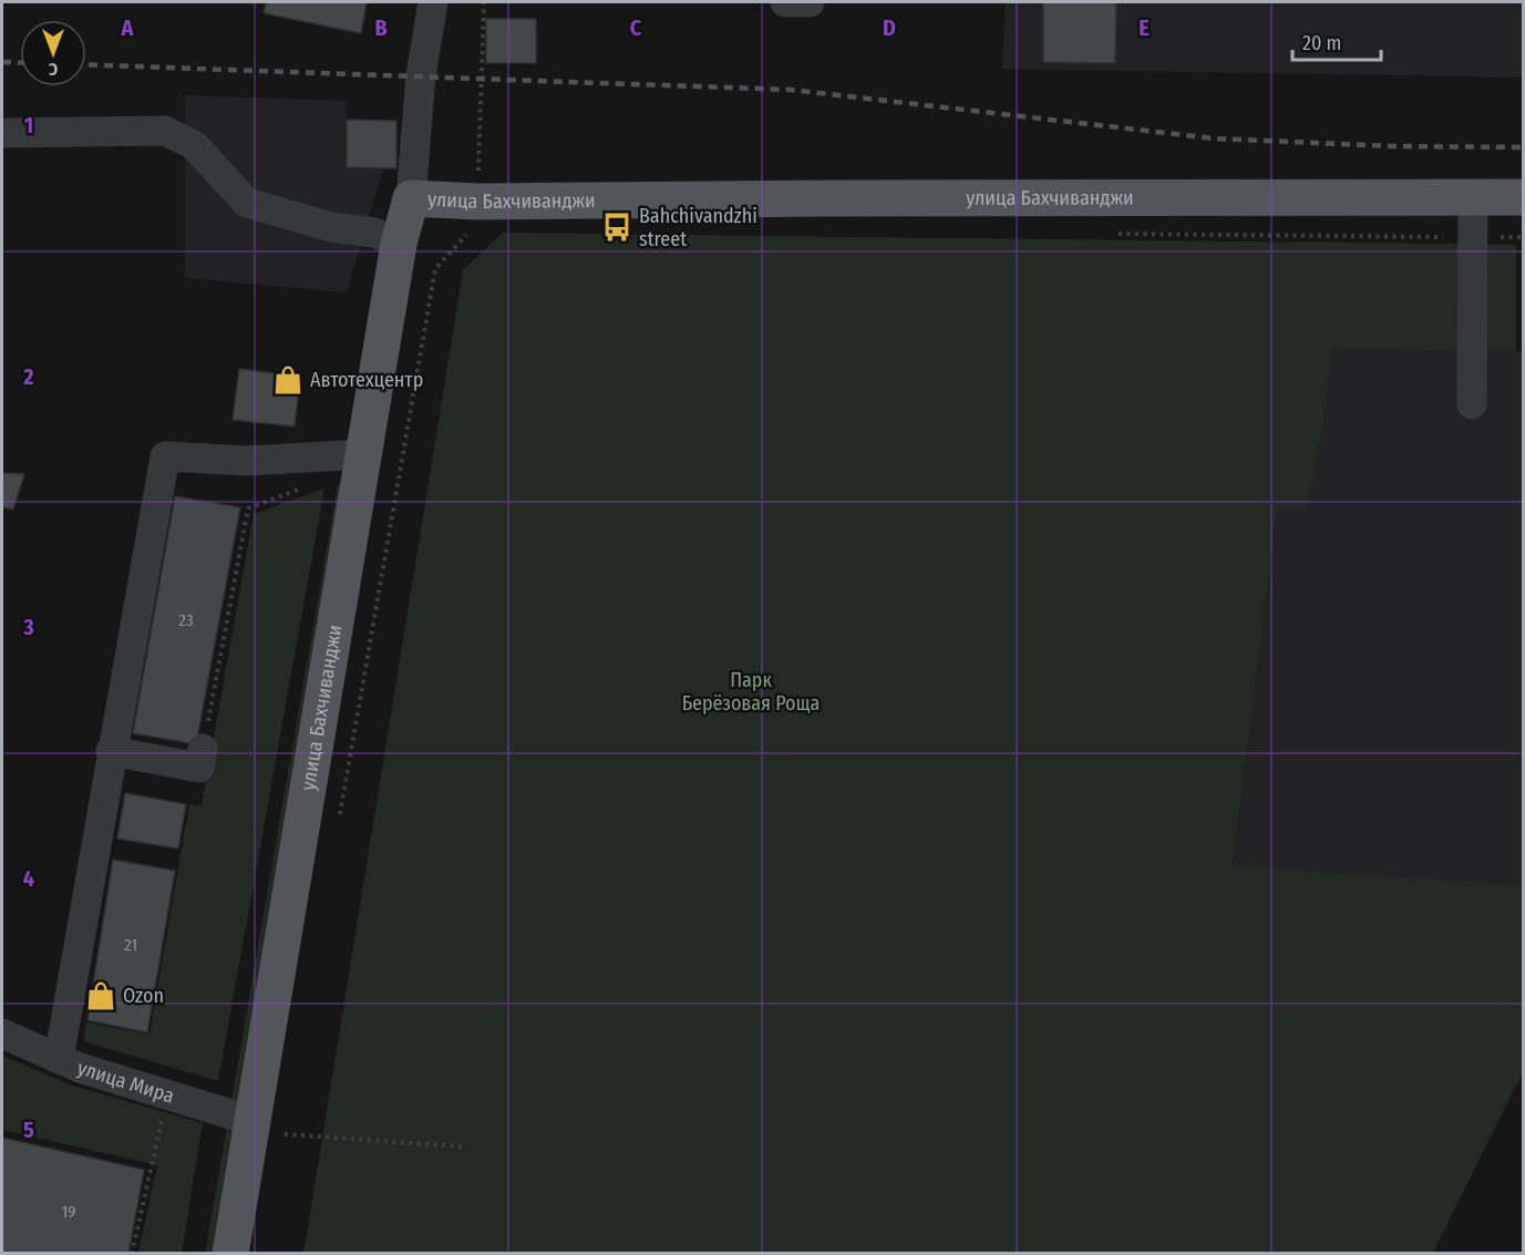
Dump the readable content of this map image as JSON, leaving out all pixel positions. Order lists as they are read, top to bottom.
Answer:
{
  "streets": {
    "main road": ["улица Бахчиванджи"],
    "street": ["улица Мира"]
  },
  "crossings": [
    ["улица Бахчиванджи", "улица Мира"]
  ],
  "parks": ["Парк Берёзовая Роща"],
  "places": {
    "bus stop": ["Bahchivandzhi street"],
    "shop": ["Автотехцентр", "Ozon"]
  },
  "house_numbers": ["23", "21", "19"],
  "scale_bar": "20 m",
  "north": "bottom",
  "grid": {
    "columns": [
      "A",
      "B",
      "C",
      "D",
      "E"
    ],
    "rows": [
      "1",
      "2",
      "3",
      "4",
      "5"
    ]
  }
}
